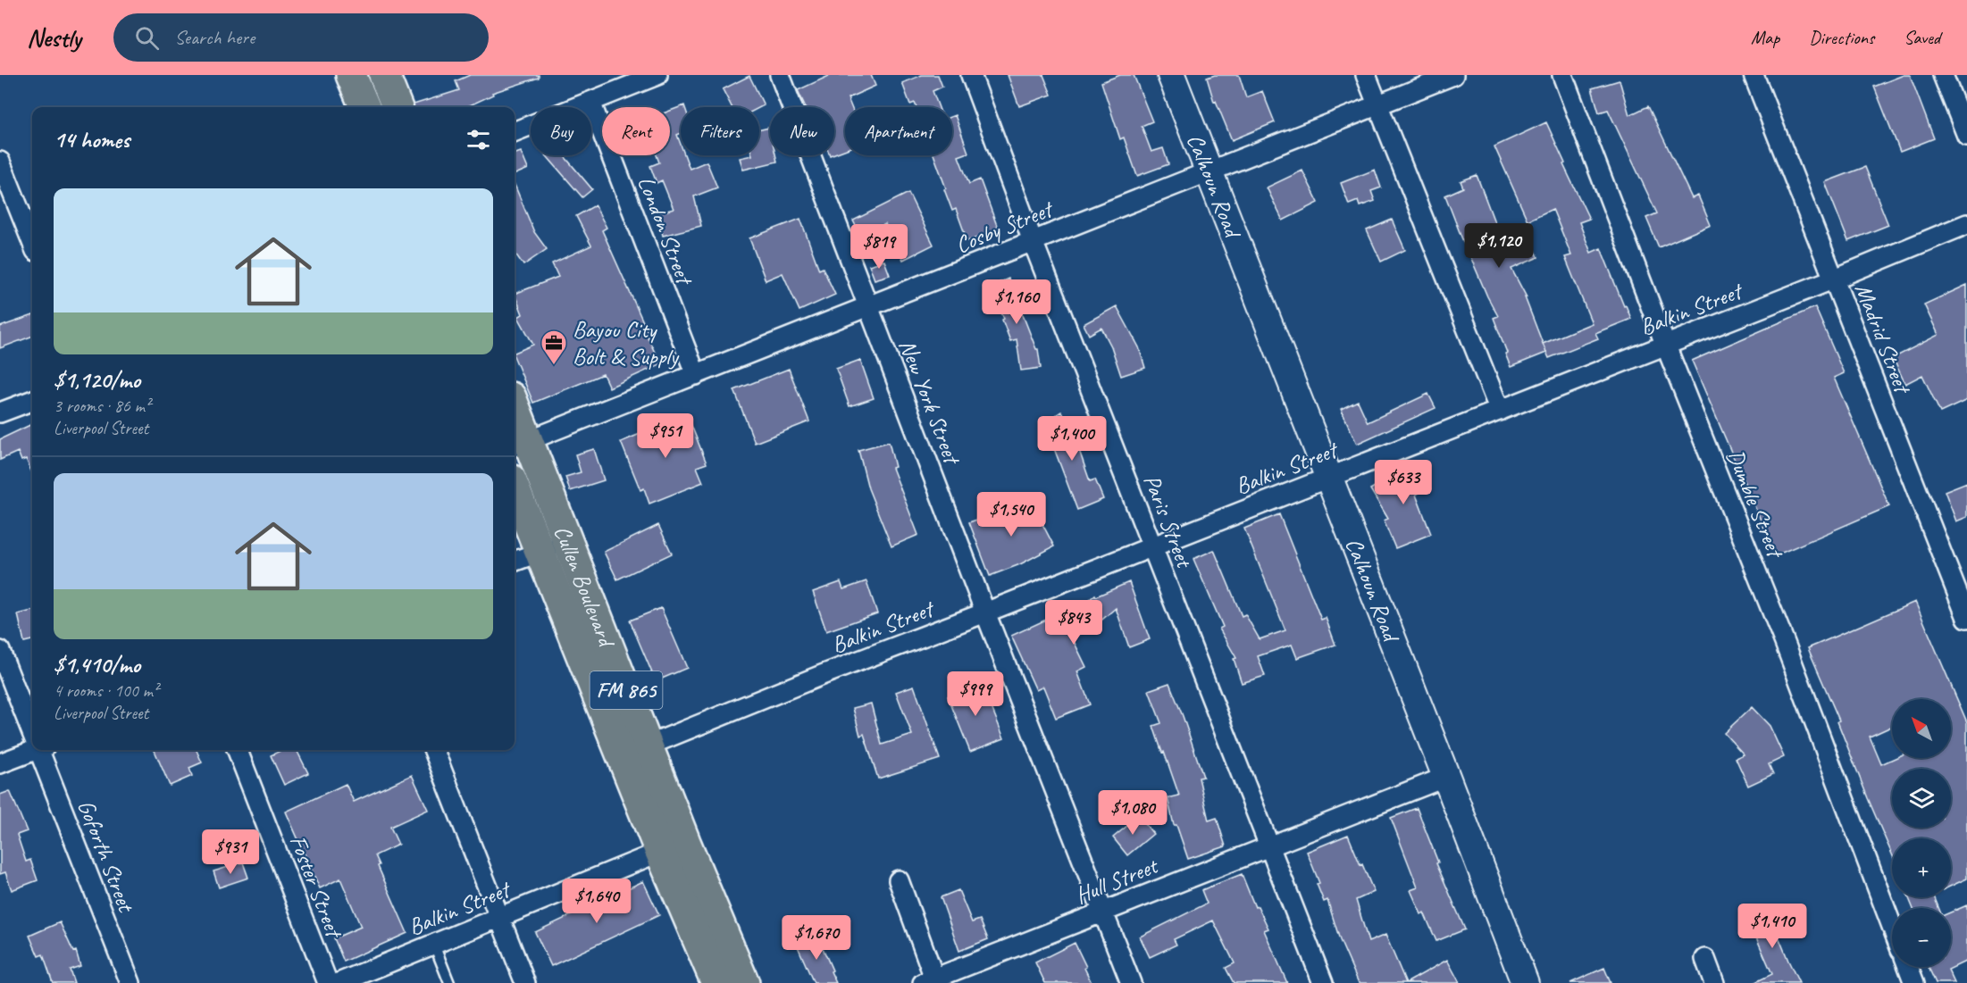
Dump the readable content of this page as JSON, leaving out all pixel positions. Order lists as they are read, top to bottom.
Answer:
{
  "streets": {
    "main road": ["Cullen Boulevard", "FM 865"],
    "street": [
      "Calhoun Road",
      "Cosby Street",
      "London Street",
      "Balkin Street",
      "Madrid Street",
      "New York Street",
      "Dumble Street",
      "Paris Street",
      "Goforth Street",
      "Hull Street",
      "Foster Street"
    ]
  },
  "crossings": [
    ["Calhoun Road", "Cosby Street"],
    ["Calhoun Road", "Balkin Street"],
    ["Calhoun Road", "Hull Street"],
    ["Cosby Street", "London Street"],
    ["Cosby Street", "New York Street"],
    ["Cosby Street", "Paris Street"],
    ["Cosby Street", "Cullen Boulevard"],
    ["Balkin Street", "Madrid Street"],
    ["Balkin Street", "New York Street"],
    ["Balkin Street", "Dumble Street"],
    ["Balkin Street", "Paris Street"],
    ["Balkin Street", "Cullen Boulevard"],
    ["New York Street", "Hull Street"],
    ["Paris Street", "Hull Street"]
  ],
  "places": {
    "office": ["Bayou City Bolt & Supply"]
  },
  "north": "top left",
  "page": {
    "header": "Nestly",
    "search": "Search here",
    "nav": ["Map", "Directions", "Saved"],
    "chip": [
      "Buy",
      "Rent",
      "Filters",
      "New",
      "Apartment"
    ],
    "heading": "14 homes",
    "list": [
      {
        "name": "$1,120/mo",
        "note": "3 rooms · 86 m² · Liverpool Street"
      },
      {
        "name": "$1,410/mo",
        "note": "4 rooms · 100 m² · Liverpool Street"
      }
    ],
    "price": [
      "$1,120",
      "$819",
      "$1,160",
      "$951",
      "$1,400",
      "$633",
      "$1,540",
      "$843",
      "$999",
      "$1,080",
      "$931",
      "$1,640",
      "$1,410",
      "$1,670"
    ],
    "map_buttons": ["+", "−"]
  }
}
